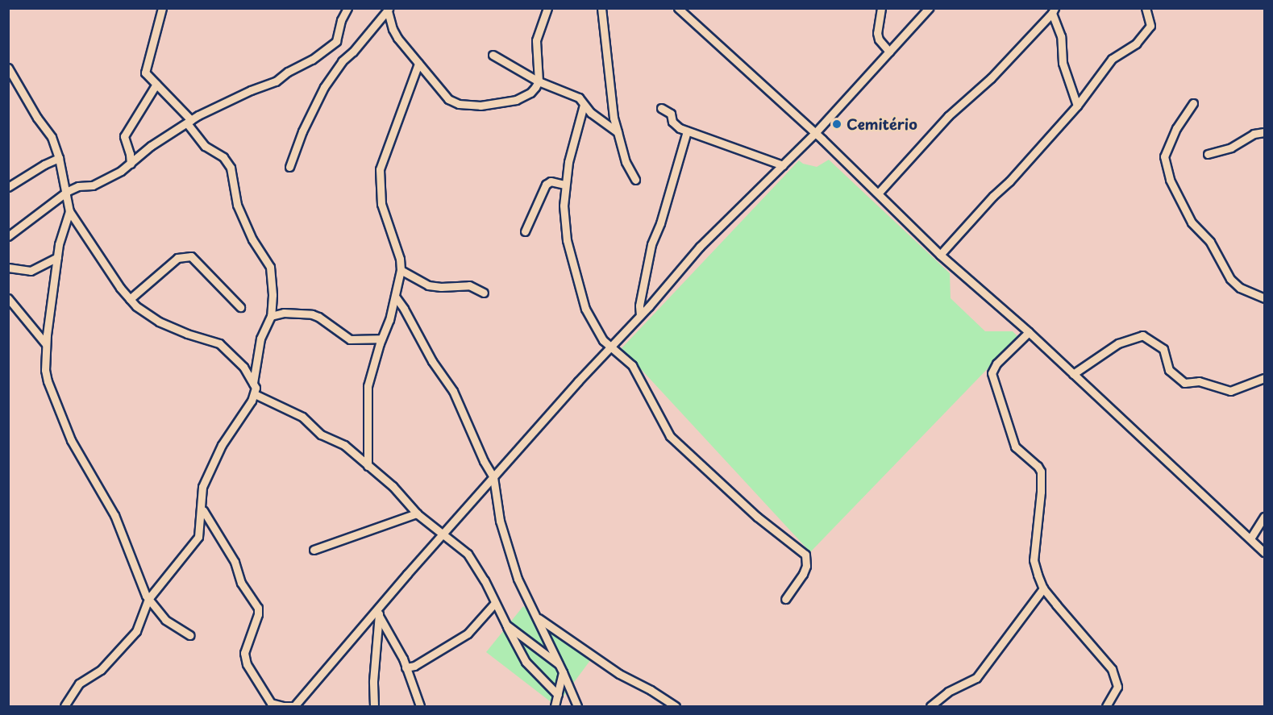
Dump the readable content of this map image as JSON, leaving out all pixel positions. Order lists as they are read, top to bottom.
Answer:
{
  "places": ["Cemitério"]
}
